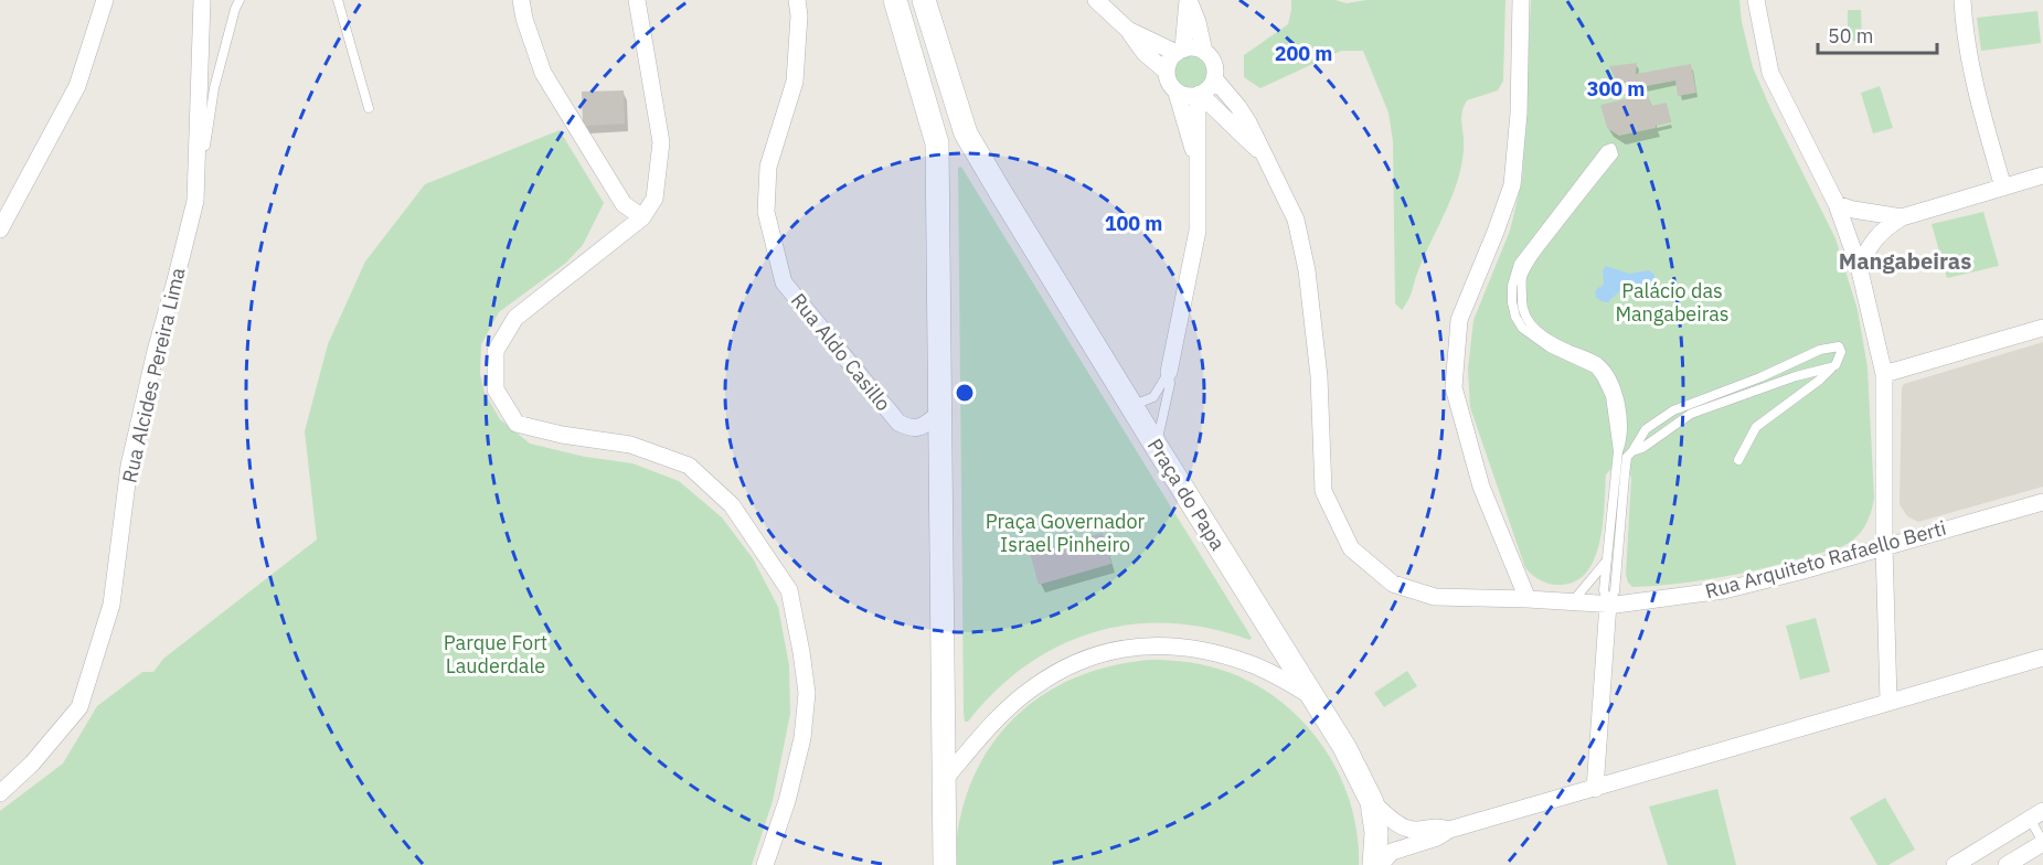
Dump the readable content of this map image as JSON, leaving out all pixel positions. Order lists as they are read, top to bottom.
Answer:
{
  "streets": {
    "street": [
      "Rua Aldo Casillo",
      "Rua Alcides Pereira Lima",
      "Praça do Papa",
      "Rua Arquiteto Rafaello Berti"
    ]
  },
  "districts": ["Mangabeiras"],
  "parks": ["Palácio das Mangabeiras", "Praça Governador Israel Pinheiro", "Parque Fort Lauderdale"],
  "scale_bar": "50 m",
  "rings": ["200 m", "300 m", "100 m"]
}
